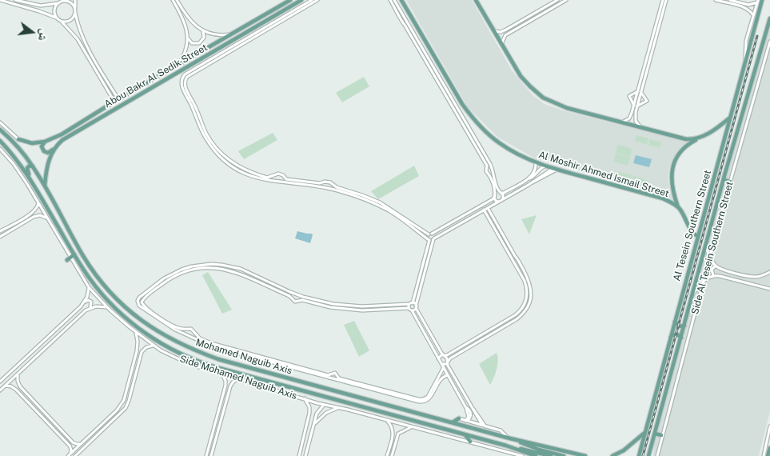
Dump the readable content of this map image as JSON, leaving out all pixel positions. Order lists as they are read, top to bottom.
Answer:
{
  "streets": {
    "main road": [
      "Abou Bakr Al Sedik Street",
      "Al Moshir Ahmed Ismail Street",
      "Al Tesein Southern Street",
      "Mohamed Naguib Axis"
    ],
    "street": ["Side Al Tesein Southern Street", "Side Mohamed Naguib Axis"]
  },
  "crossings": [
    ["Abou Bakr Al Sedik Street", "Mohamed Naguib Axis"],
    ["Al Moshir Ahmed Ismail Street", "Al Tesein Southern Street"],
    ["Mohamed Naguib Axis", "Side Mohamed Naguib Axis"]
  ],
  "north": "right"
}
